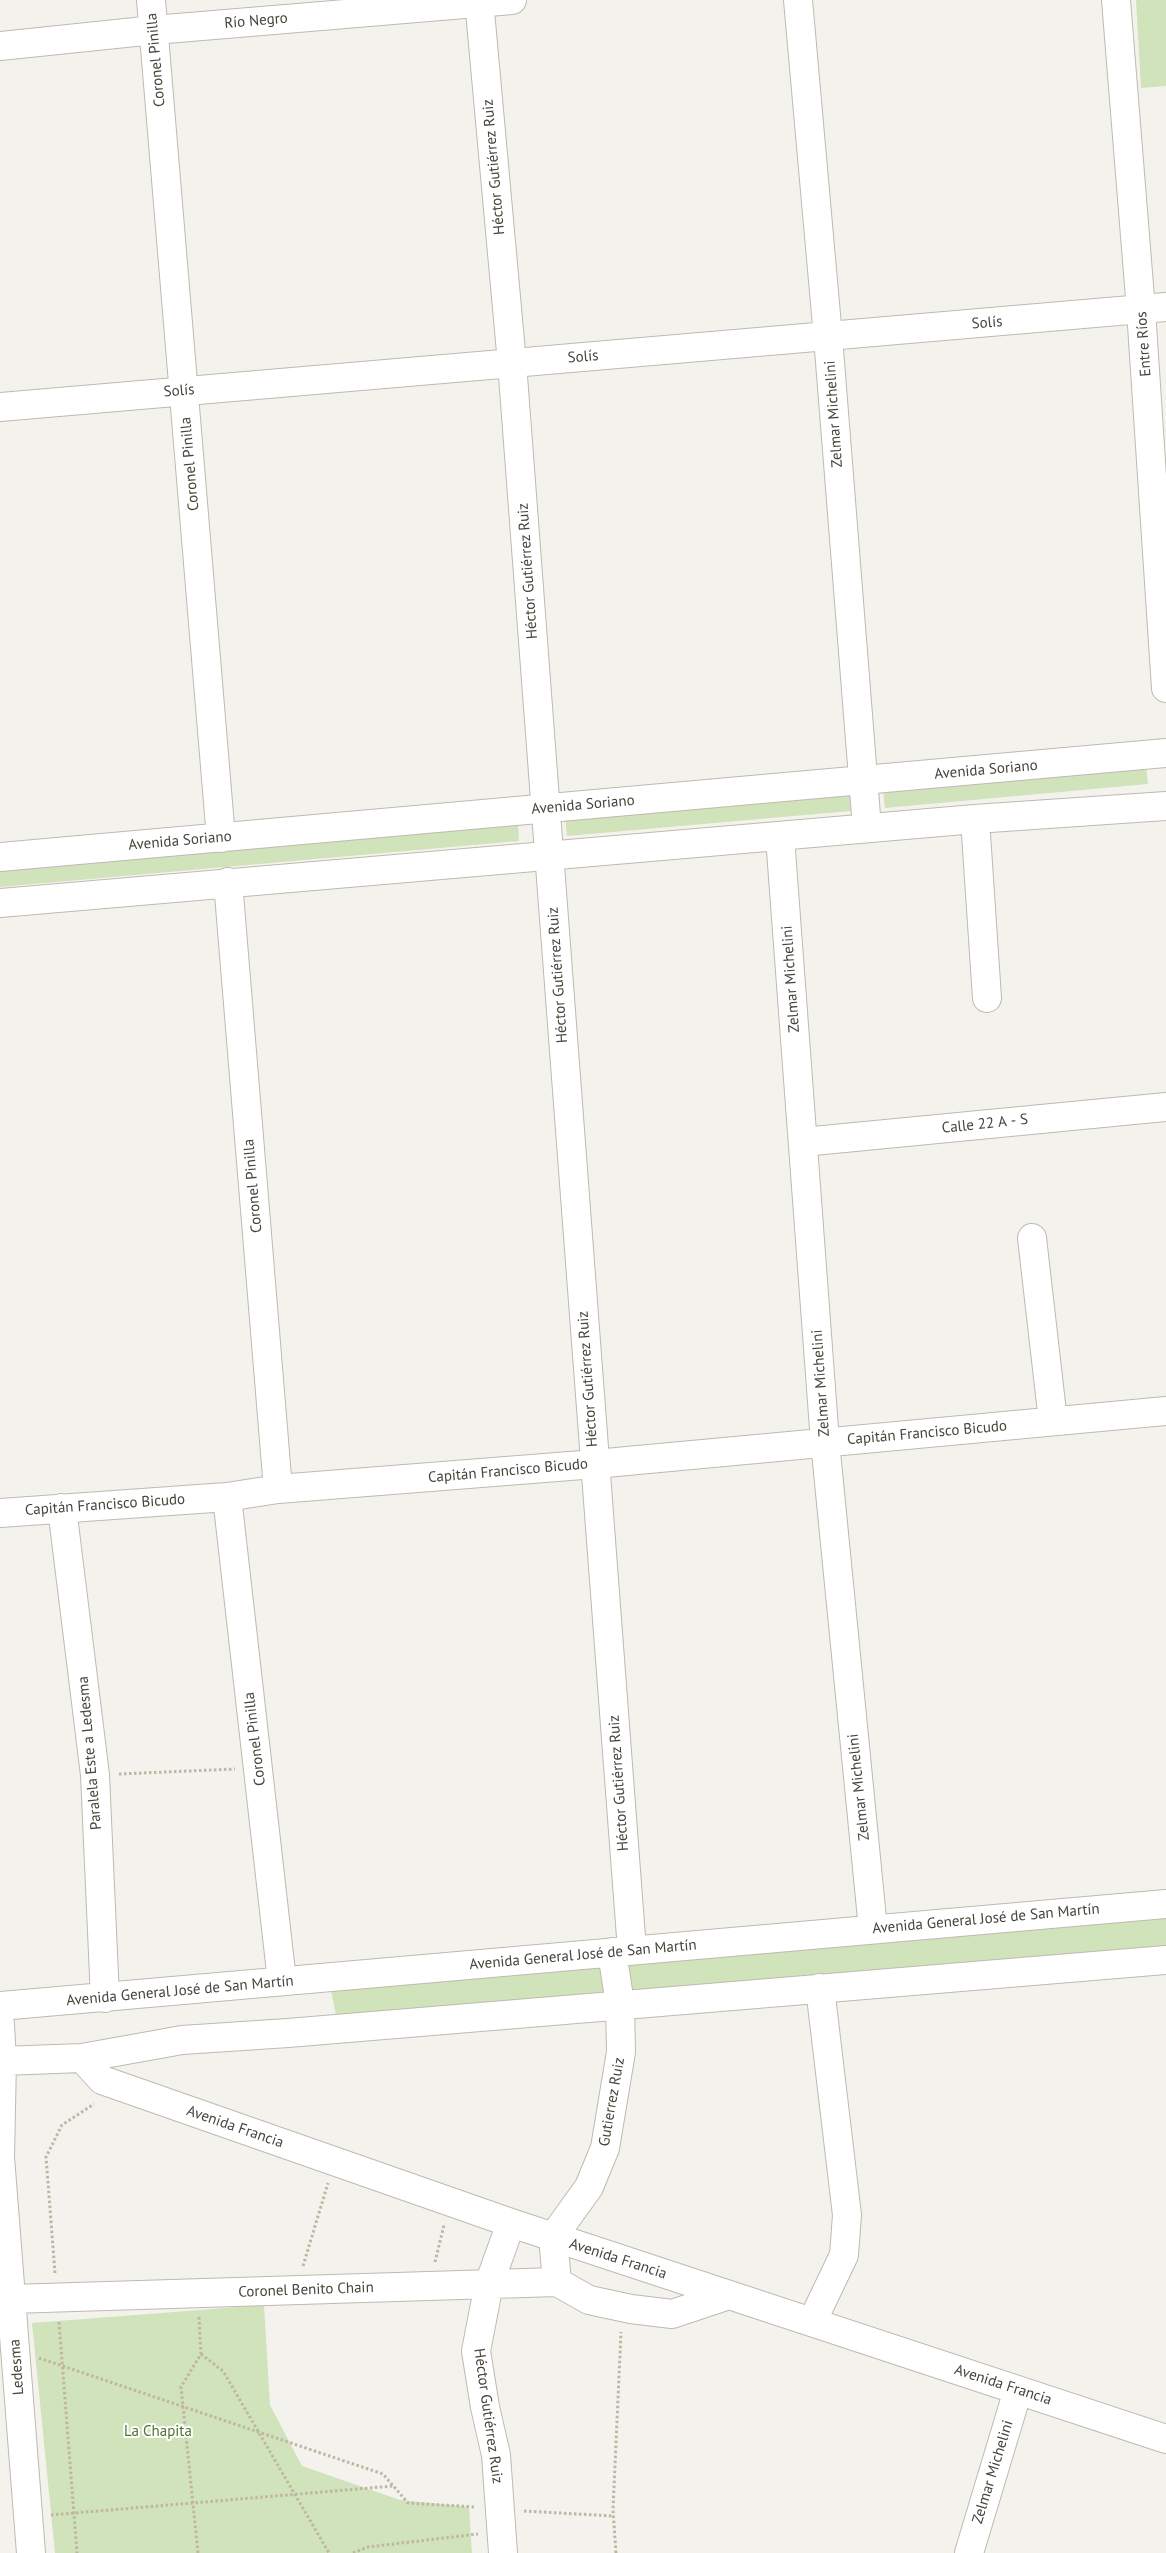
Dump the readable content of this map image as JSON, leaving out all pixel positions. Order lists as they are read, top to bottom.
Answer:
{
  "streets": {
    "street": [
      "Río Negro",
      "Coronel Pinilla",
      "Héctor Gutiérrez Ruiz",
      "Solís",
      "Entre Ríos",
      "Zelmar Michelini",
      "Avenida Soriano",
      "Calle 22 A - S",
      "Capitán Francisco Bicudo",
      "Paralela Este a Ledesma",
      "Avenida General José de San Martín",
      "Gutierrez Ruiz",
      "Avenida Francia",
      "Coronel Benito Chain",
      "Ledesma"
    ]
  },
  "crossings": [
    ["Río Negro", "Coronel Pinilla"],
    ["Río Negro", "Héctor Gutiérrez Ruiz"],
    ["Coronel Pinilla", "Solís"],
    ["Coronel Pinilla", "Avenida Soriano"],
    ["Coronel Pinilla", "Capitán Francisco Bicudo"],
    ["Coronel Pinilla", "Avenida General José de San Martín"],
    ["Héctor Gutiérrez Ruiz", "Solís"],
    ["Héctor Gutiérrez Ruiz", "Avenida Soriano"],
    ["Héctor Gutiérrez Ruiz", "Capitán Francisco Bicudo"],
    ["Héctor Gutiérrez Ruiz", "Avenida General José de San Martín"],
    ["Héctor Gutiérrez Ruiz", "Gutierrez Ruiz"],
    ["Héctor Gutiérrez Ruiz", "Avenida Francia"],
    ["Héctor Gutiérrez Ruiz", "Coronel Benito Chain"],
    ["Solís", "Entre Ríos"],
    ["Solís", "Zelmar Michelini"],
    ["Zelmar Michelini", "Avenida Soriano"],
    ["Zelmar Michelini", "Calle 22 A - S"],
    ["Zelmar Michelini", "Capitán Francisco Bicudo"],
    ["Zelmar Michelini", "Avenida General José de San Martín"],
    ["Zelmar Michelini", "Avenida Francia"],
    ["Capitán Francisco Bicudo", "Paralela Este a Ledesma"],
    ["Paralela Este a Ledesma", "Avenida General José de San Martín"],
    ["Avenida General José de San Martín", "Gutierrez Ruiz"],
    ["Gutierrez Ruiz", "Avenida Francia"],
    ["Coronel Benito Chain", "Ledesma"]
  ],
  "parks": ["La Chapita"]
}
